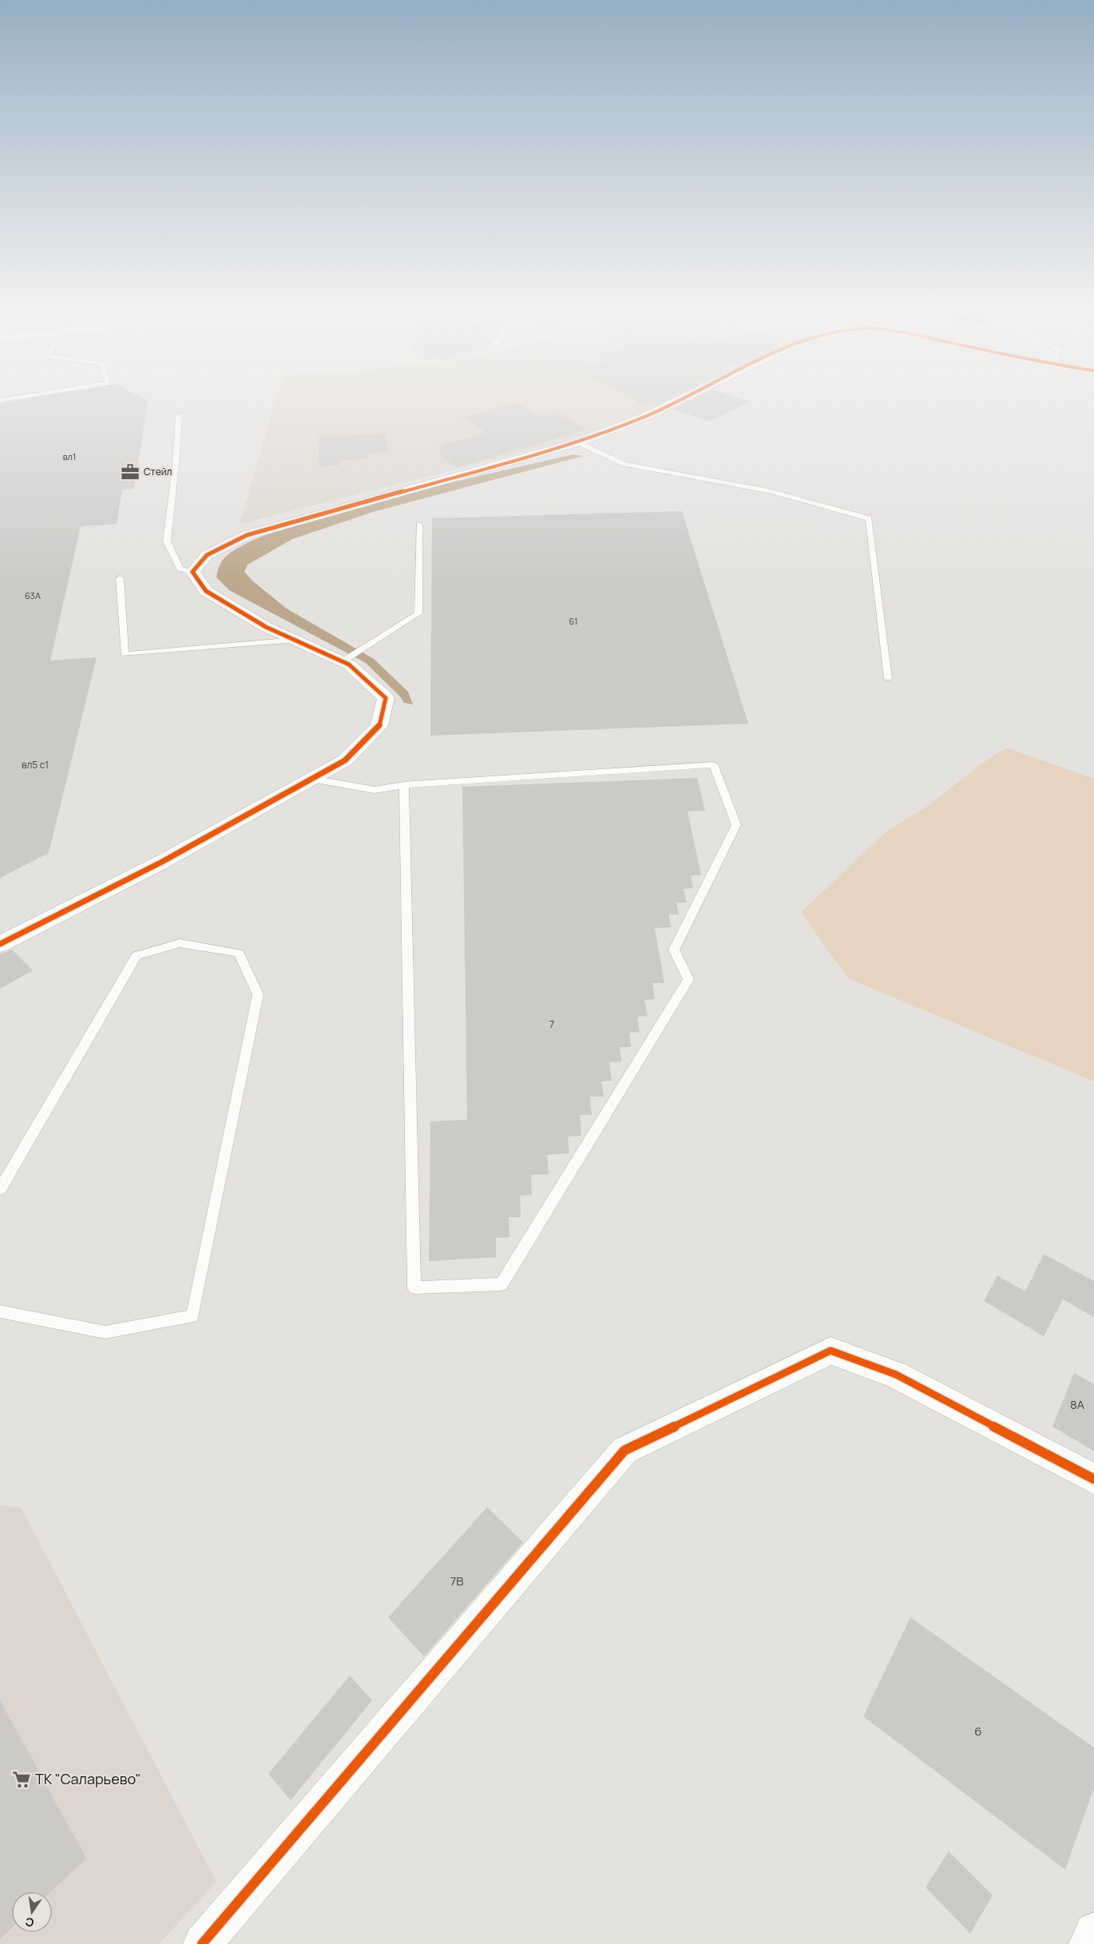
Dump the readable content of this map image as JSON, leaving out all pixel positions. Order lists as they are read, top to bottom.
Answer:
{
  "places": {
    "office": ["Стейл"],
    "supermarket": ["ТК \"Саларьево\""]
  },
  "house_numbers": [
    "вл1",
    "63А",
    "61",
    "вл5 с1",
    "7",
    "8А",
    "7В",
    "6"
  ],
  "north": "bottom"
}
